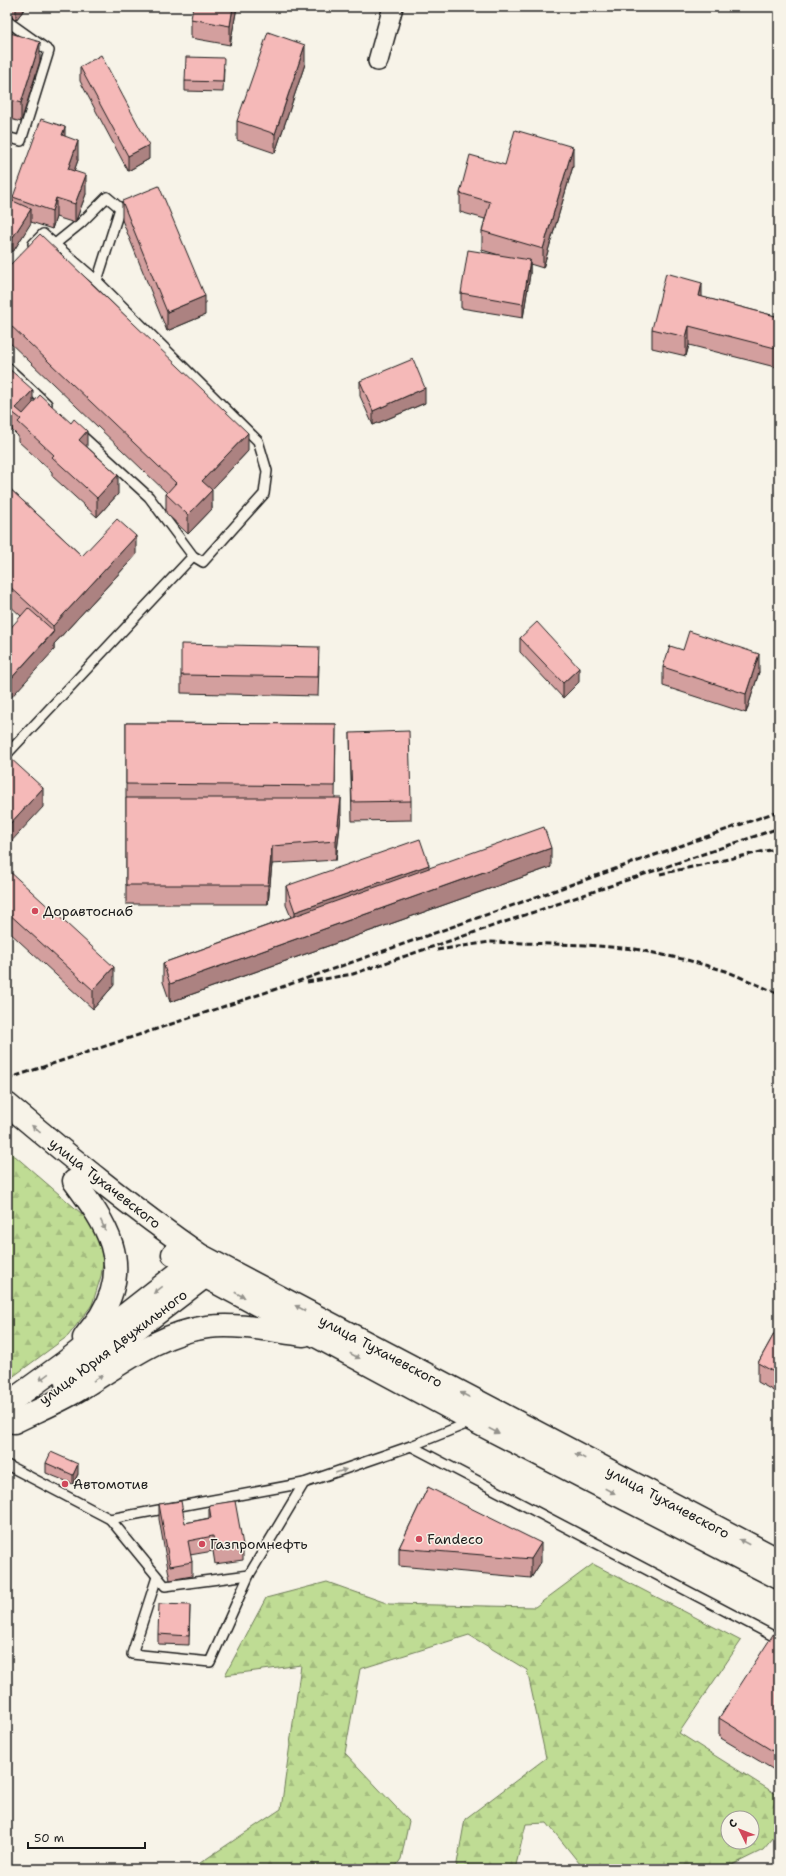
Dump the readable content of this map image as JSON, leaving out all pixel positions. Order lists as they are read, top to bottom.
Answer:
{
  "streets": {
    "main road": ["улица Тухачевского", "улица Юрия Двужильного"]
  },
  "crossings": [
    ["улица Тухачевского", "улица Юрия Двужильного"]
  ],
  "places": [
    "Доравтоснаб",
    "Автомотив",
    "Fandeco",
    "Газпромнефть"
  ],
  "scale_bar": "50 m",
  "north": "top left"
}
